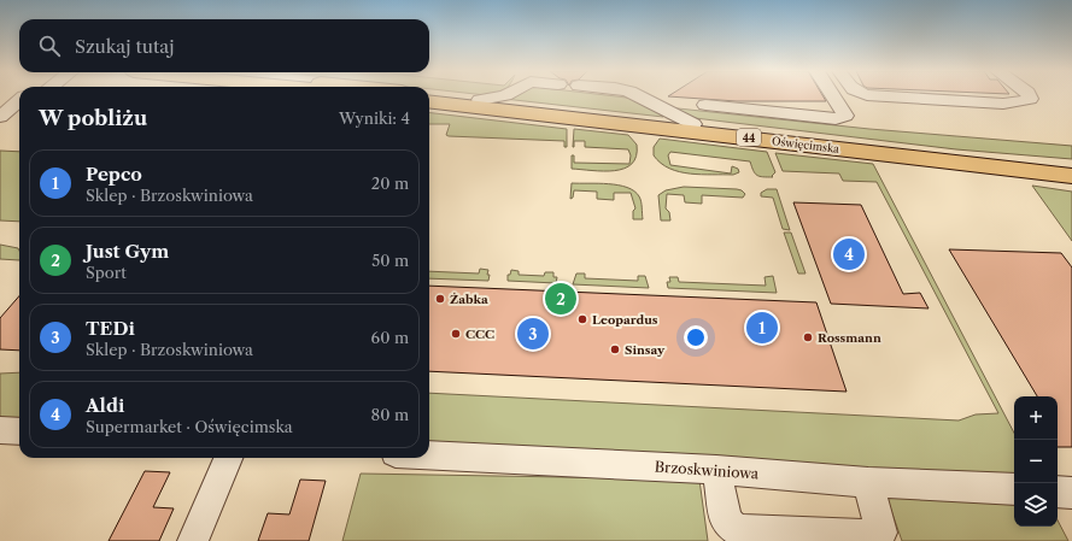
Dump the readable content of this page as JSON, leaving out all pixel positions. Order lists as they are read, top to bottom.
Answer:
{
  "streets": {
    "main road": ["44", "Oświęcimska"],
    "street": ["Brzoskwiniowa"]
  },
  "places": [
    "Żabka",
    "Leopardus",
    "CCC",
    "Rossmann",
    "Sinsay"
  ],
  "page": {
    "search": "Szukaj tutaj",
    "heading": ["W pobliżu", "Wyniki: 4"],
    "list": [
      {
        "mark": "1",
        "name": "Pepco",
        "note": "Sklep · Brzoskwiniowa",
        "value": "20 m"
      },
      {
        "mark": "2",
        "name": "Just Gym",
        "note": "Sport",
        "value": "50 m"
      },
      {
        "mark": "3",
        "name": "TEDi",
        "note": "Sklep · Brzoskwiniowa",
        "value": "60 m"
      },
      {
        "mark": "4",
        "name": "Aldi",
        "note": "Supermarket · Oświęcimska",
        "value": "80 m"
      }
    ],
    "pins": [
      "4",
      "2",
      "1",
      "3"
    ],
    "map_buttons": ["+", "−"]
  }
}
